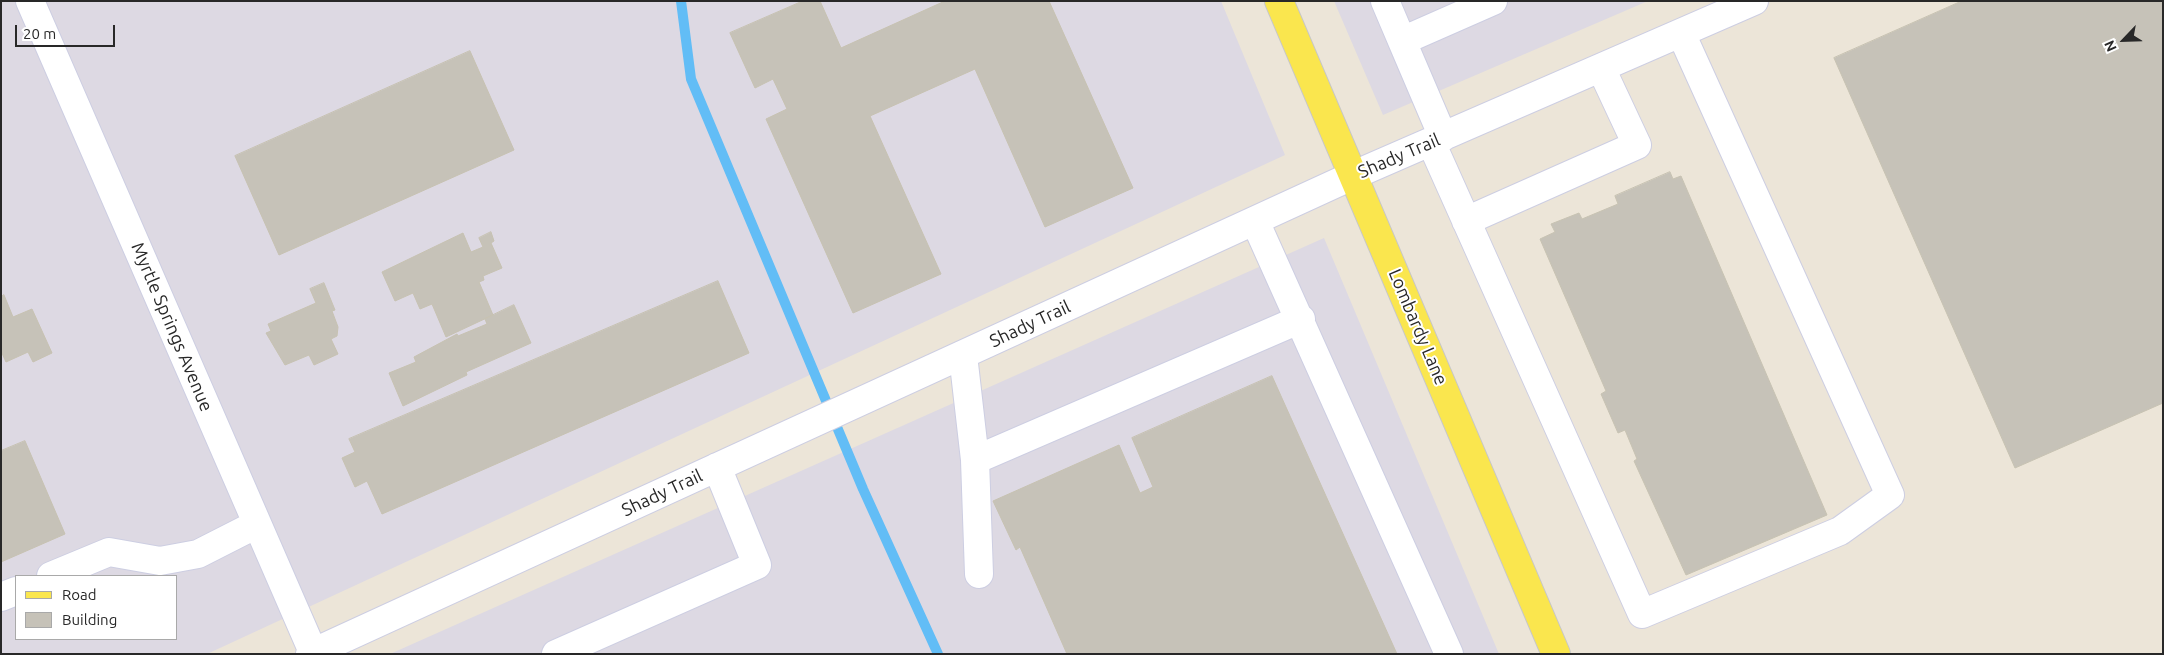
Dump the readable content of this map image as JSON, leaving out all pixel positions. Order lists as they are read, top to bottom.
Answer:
{
  "streets": {
    "main road": ["Lombardy Lane"],
    "street": ["Shady Trail", "Myrtle Springs Avenue"]
  },
  "crossings": [
    ["Shady Trail", "Myrtle Springs Avenue"],
    ["Shady Trail", "Lombardy Lane"]
  ],
  "legend": ["Road", "Building"],
  "scale_bar": "20 m",
  "north": "bottom left"
}
